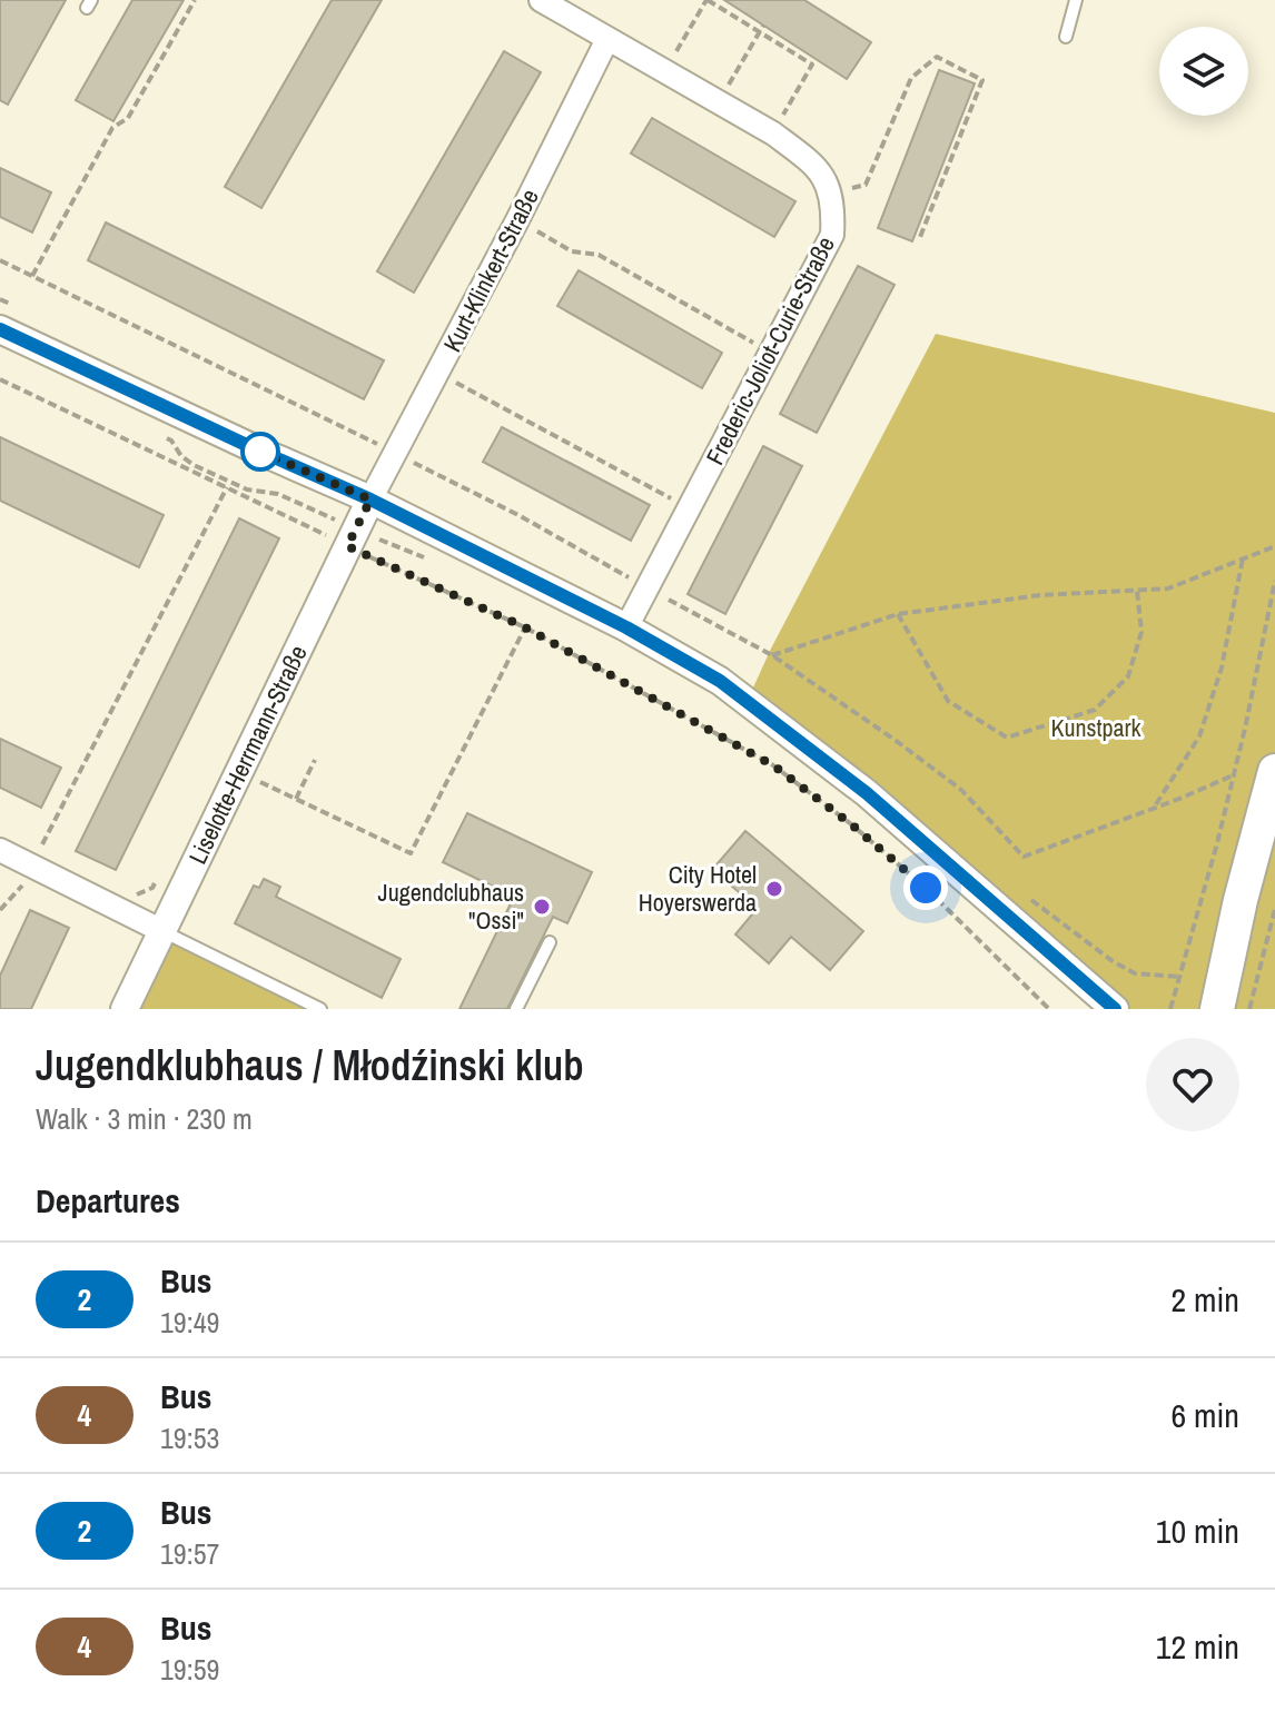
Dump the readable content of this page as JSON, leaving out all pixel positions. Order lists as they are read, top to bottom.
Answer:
{
  "streets": {
    "street": ["Kurt-Klinkert-Straße", "Frederic-Joliot-Curie-Straße", "Liselotte-Herrmann-Straße"]
  },
  "crossings": [
    ["Kurt-Klinkert-Straße", "Liselotte-Herrmann-Straße"]
  ],
  "parks": ["Kunstpark"],
  "places": ["City Hotel Hoyerswerda", "Jugendclubhaus \"Ossi\""],
  "lines": ["bus line 2"],
  "page": {
    "heading": [
      ["Jugendklubhaus / Młodźinski klub", "Walk · 3 min · 230 m"],
      "Departures"
    ],
    "list": [
      {
        "mark": "2",
        "name": "Bus",
        "note": "19:49",
        "value": "2 min"
      },
      {
        "mark": "4",
        "name": "Bus",
        "note": "19:53",
        "value": "6 min"
      },
      {
        "mark": "2",
        "name": "Bus",
        "note": "19:57",
        "value": "10 min"
      },
      {
        "mark": "4",
        "name": "Bus",
        "note": "19:59",
        "value": "12 min"
      }
    ]
  }
}
